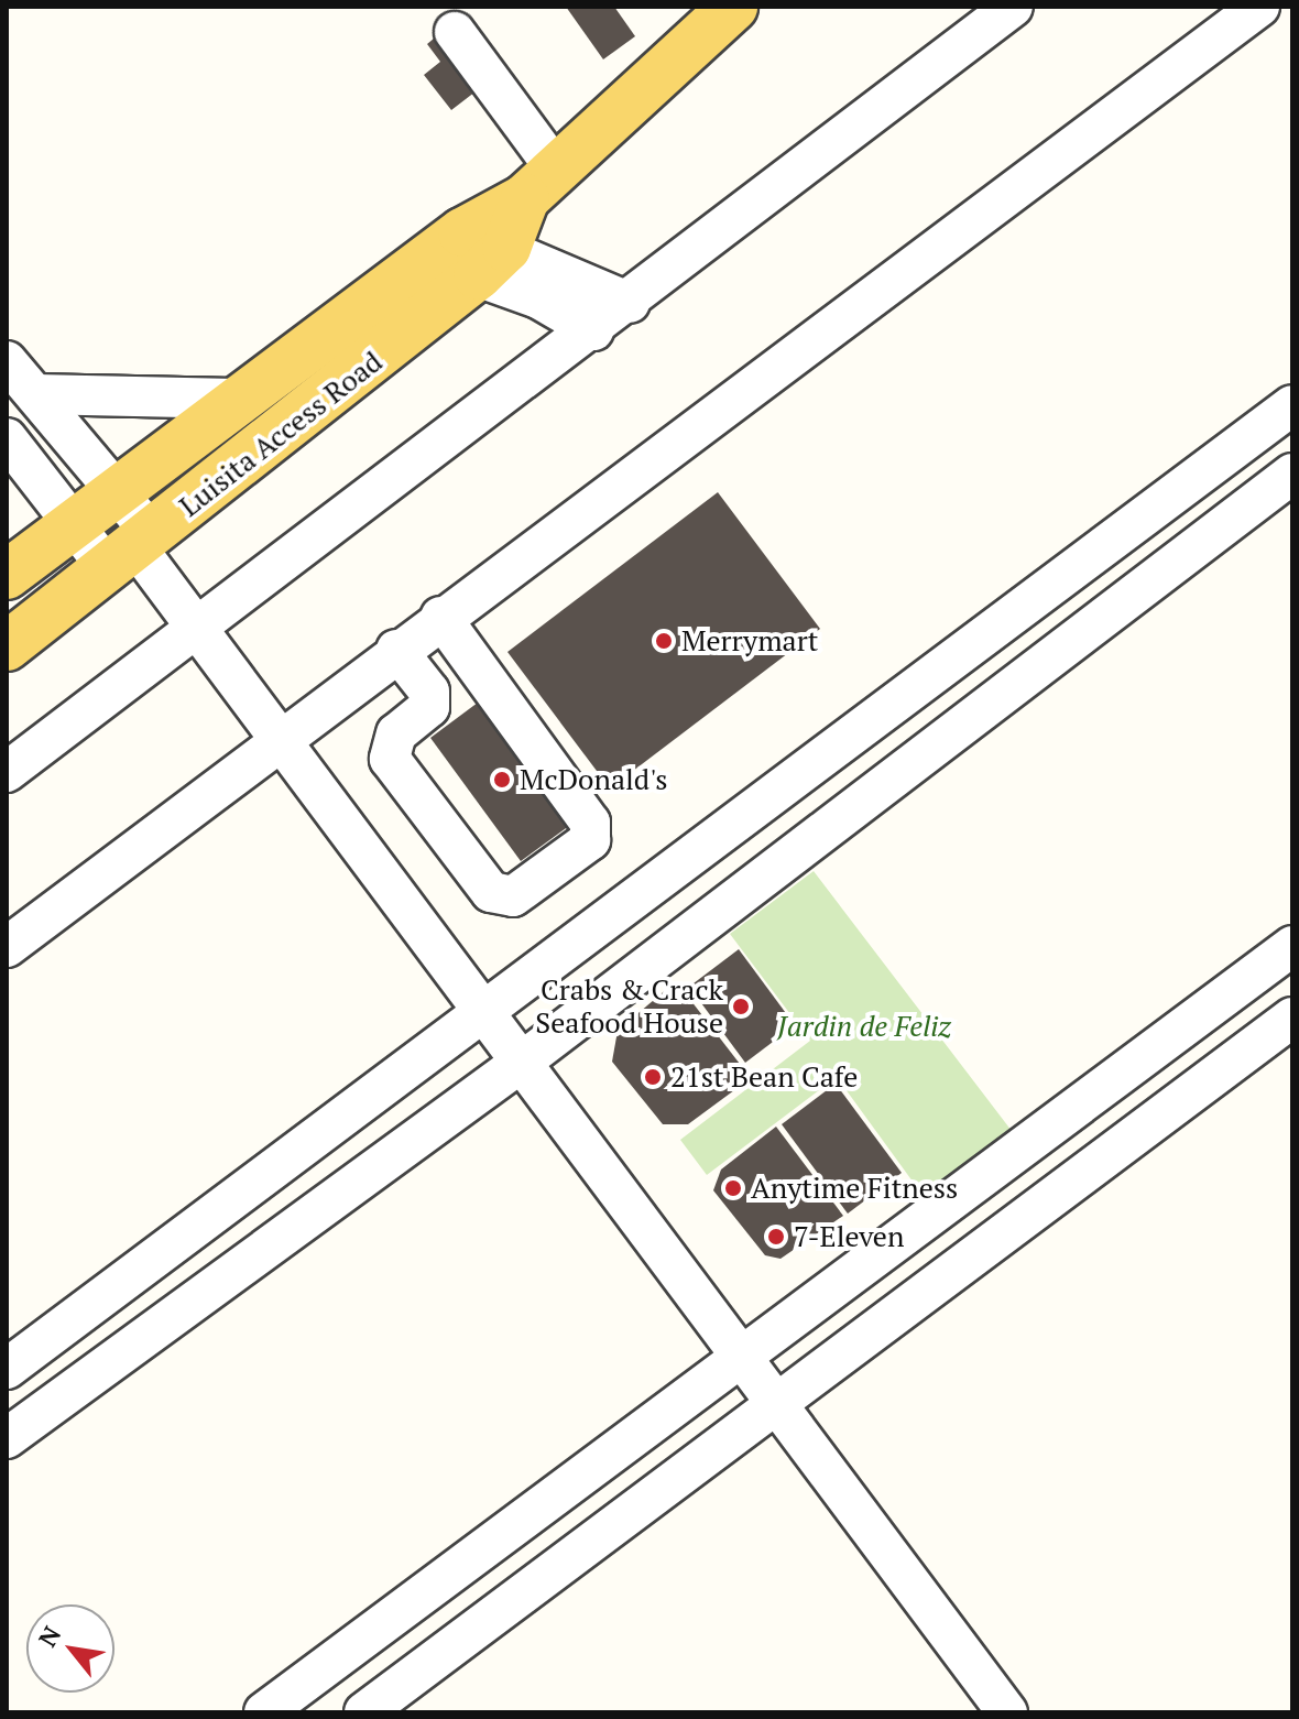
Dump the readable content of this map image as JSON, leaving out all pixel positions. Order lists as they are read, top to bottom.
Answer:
{
  "streets": {
    "main road": ["Luisita Access Road"]
  },
  "parks": ["Jardin de Feliz"],
  "places": [
    "Merrymart",
    "McDonald's",
    "Crabs & Crack Seafood House",
    "21st Bean Cafe",
    "Anytime Fitness",
    "7-Eleven"
  ],
  "north": "top left"
}
